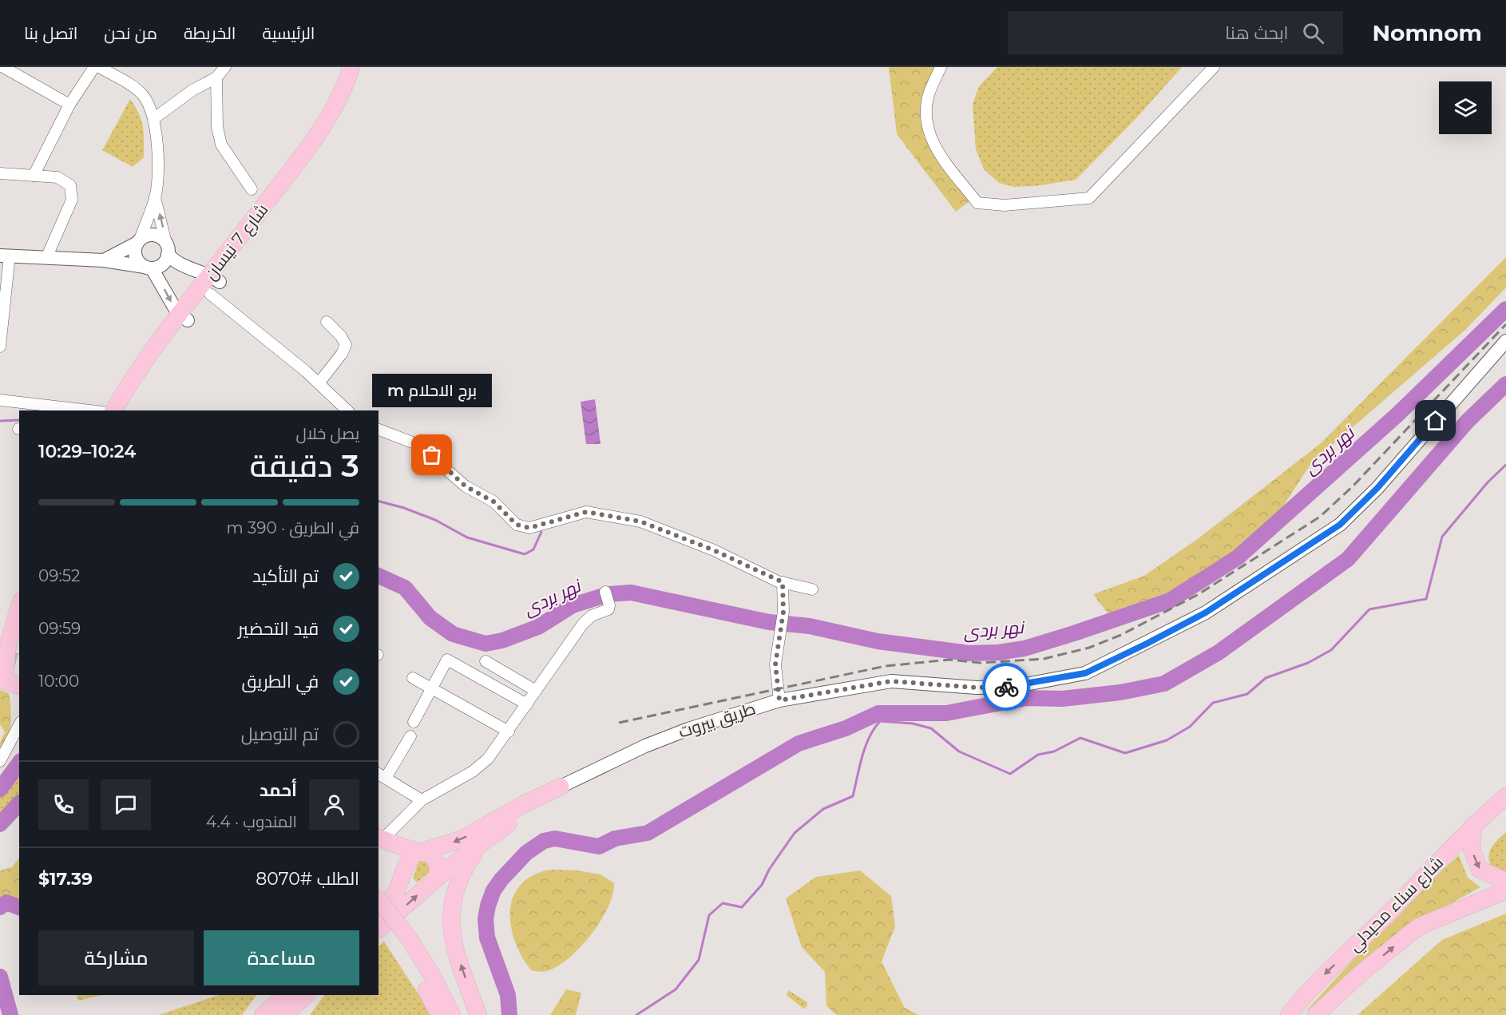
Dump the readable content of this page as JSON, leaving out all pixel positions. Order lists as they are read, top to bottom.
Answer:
{
  "streets": {
    "main road": ["شارع 7 نيسان", "طريق بيروت", "شارع سناء محيدلي"]
  },
  "water": ["نهر بردى"],
  "places": ["برج الاحلام m"],
  "page": {
    "header": "Nomnom",
    "search": "ابحث هنا",
    "nav": [
      "الرئيسية",
      "الخريطة",
      "من نحن",
      "اتصل بنا"
    ],
    "bubble": "برج الاحلام m",
    "heading": ["3 دقيقة", "يصل خلال", "10:24–10:29"],
    "panel": [
      "أحمد",
      "المندوب · 4.4",
      "الطلب #8070",
      "$17.39"
    ],
    "bar": "في الطريق · 390 m",
    "list": [
      ["تم التأكيد", "09:52"],
      ["قيد التحضير", "09:59"],
      ["في الطريق", "10:00"],
      "تم التوصيل"
    ],
    "buttons": ["مساعدة", "مشاركة"]
  }
}
